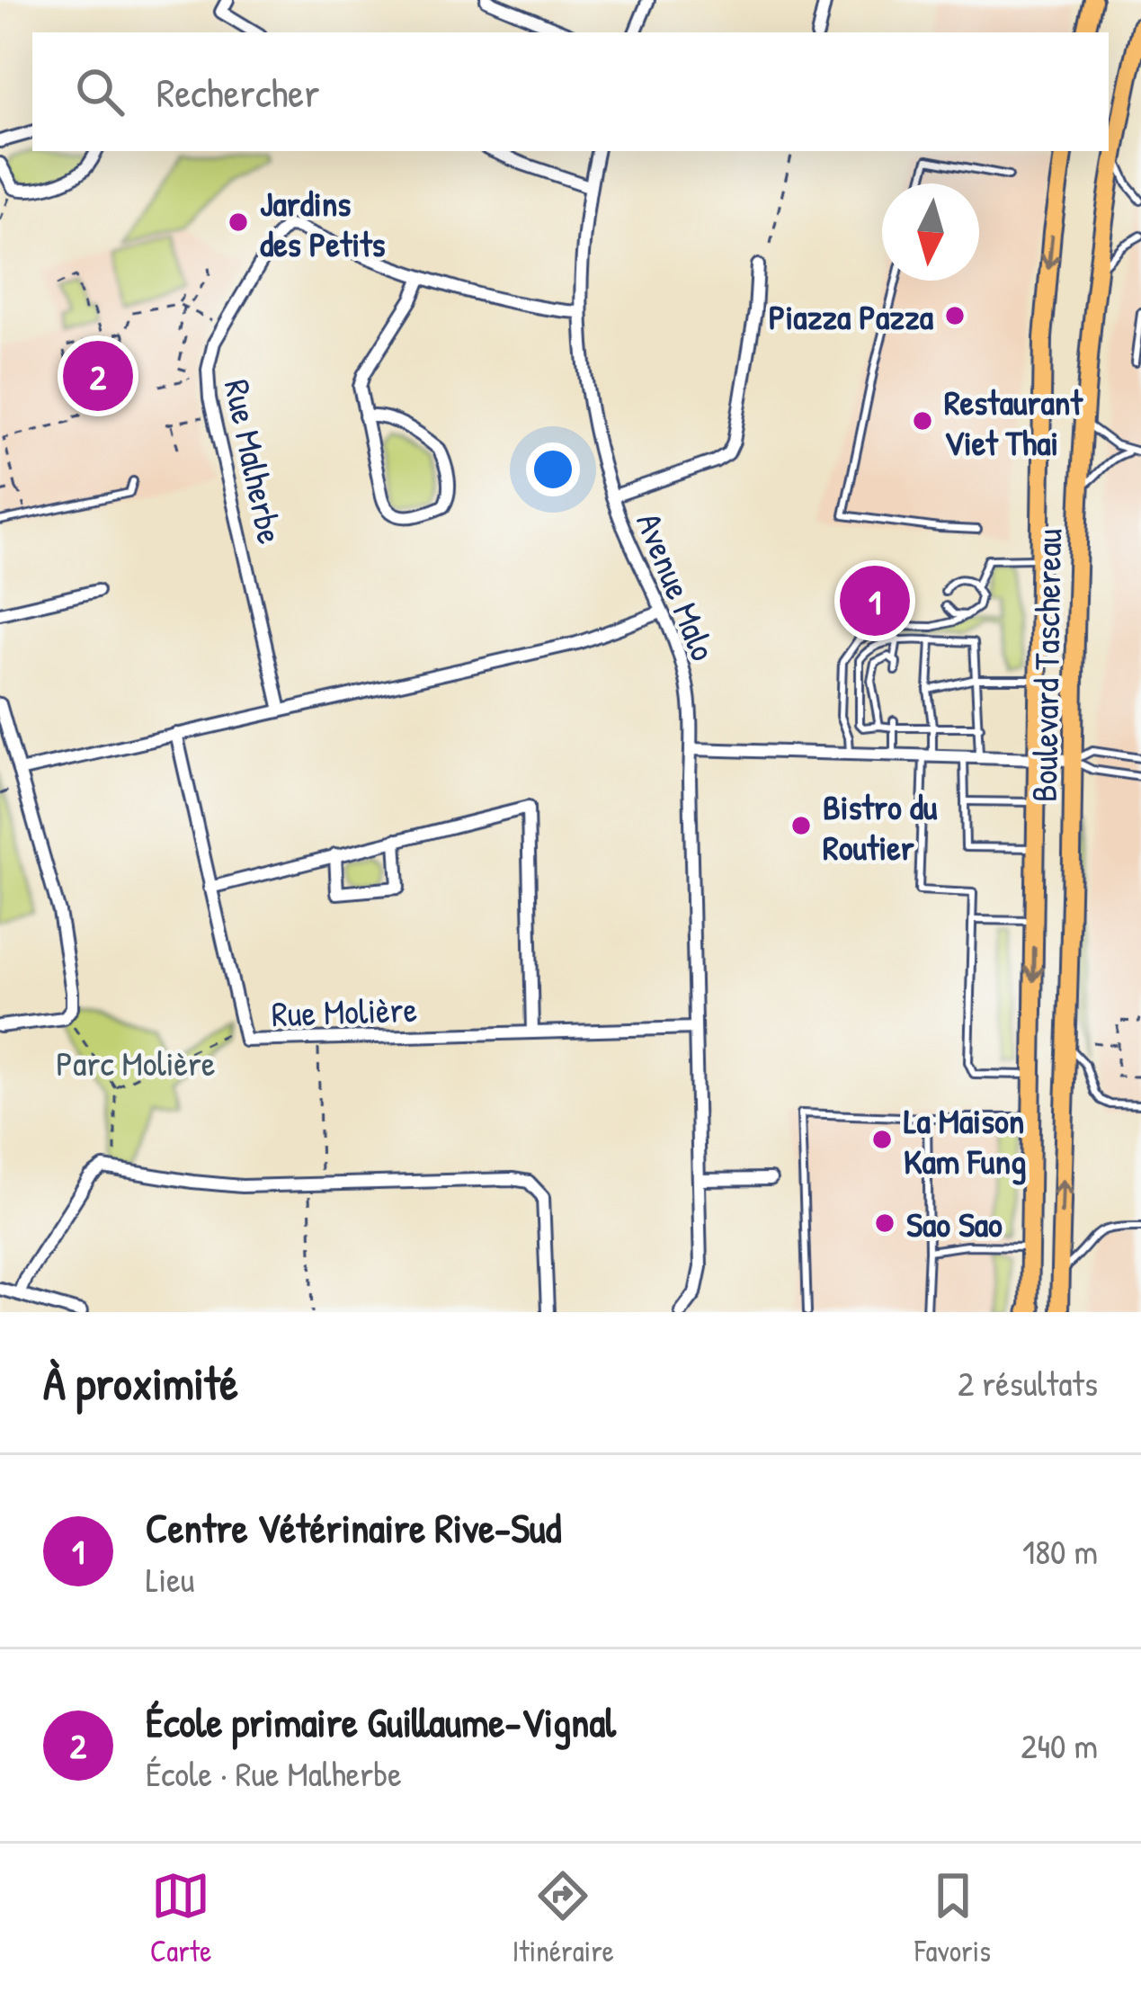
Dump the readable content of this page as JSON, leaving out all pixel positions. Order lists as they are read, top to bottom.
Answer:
{
  "streets": {
    "main road": ["Boulevard Taschereau"],
    "street": ["Rue Malherbe", "Avenue Malo", "Rue Molière"]
  },
  "crossings": [
    ["Rue Malherbe", "Avenue Malo"],
    ["Avenue Malo", "Rue Molière"]
  ],
  "parks": ["Parc Molière"],
  "places": [
    "Jardins des Petits",
    "Piazza Pazza",
    "Restaurant Viet Thai",
    "Bistro du Routier",
    "La Maison Kam Fung",
    "Sao Sao"
  ],
  "north": "bottom",
  "page": {
    "search": "Rechercher",
    "pins": ["2", "1"],
    "heading": ["À proximité", "2 résultats"],
    "list": [
      {
        "mark": "1",
        "name": "Centre Vétérinaire Rive-Sud",
        "note": "Lieu",
        "value": "180 m"
      },
      {
        "mark": "2",
        "name": "École primaire Guillaume-Vignal",
        "note": "École · Rue Malherbe",
        "value": "240 m"
      }
    ],
    "nav": ["Carte", "Itinéraire", "Favoris"]
  }
}
